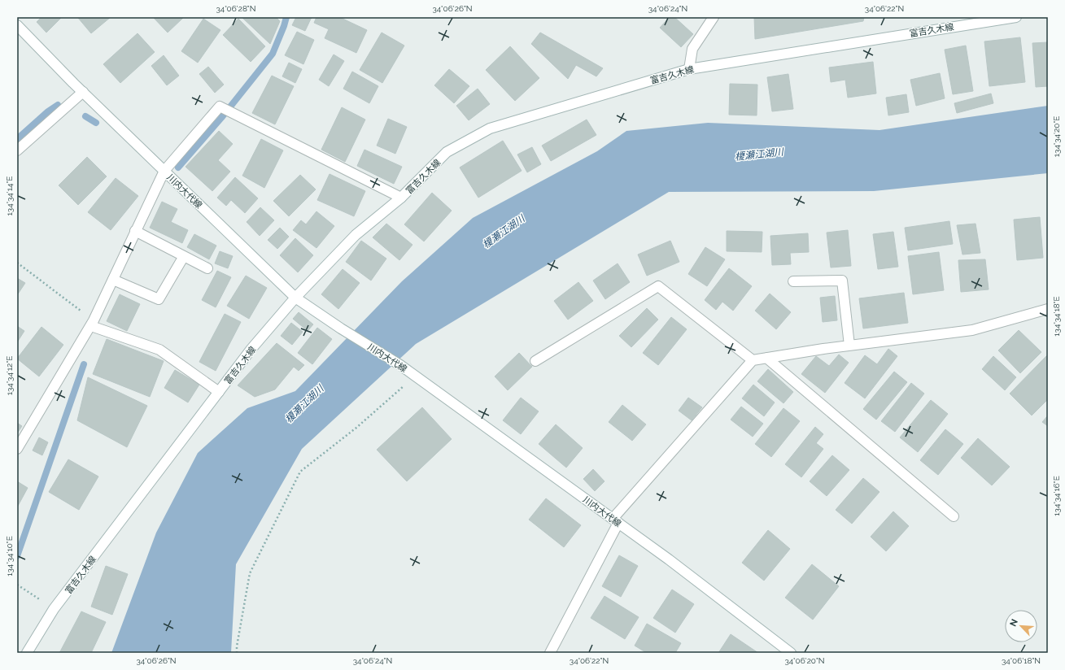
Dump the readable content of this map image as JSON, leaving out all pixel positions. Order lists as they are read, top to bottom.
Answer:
{
  "streets": {
    "main road": ["富吉久木線", "川内大代線"]
  },
  "crossings": [
    ["富吉久木線", "川内大代線"]
  ],
  "water": ["榎瀬江湖川"],
  "north": "top left",
  "coordinates": [
    "34°06'28\"N",
    "34°06'26\"N",
    "34°06'24\"N",
    "34°06'22\"N",
    "134°34'20\"E",
    "134°34'14\"E",
    "134°34'18\"E",
    "134°34'12\"E",
    "134°34'16\"E",
    "134°34'10\"E",
    "34°06'20\"N",
    "34°06'18\"N"
  ]
}
